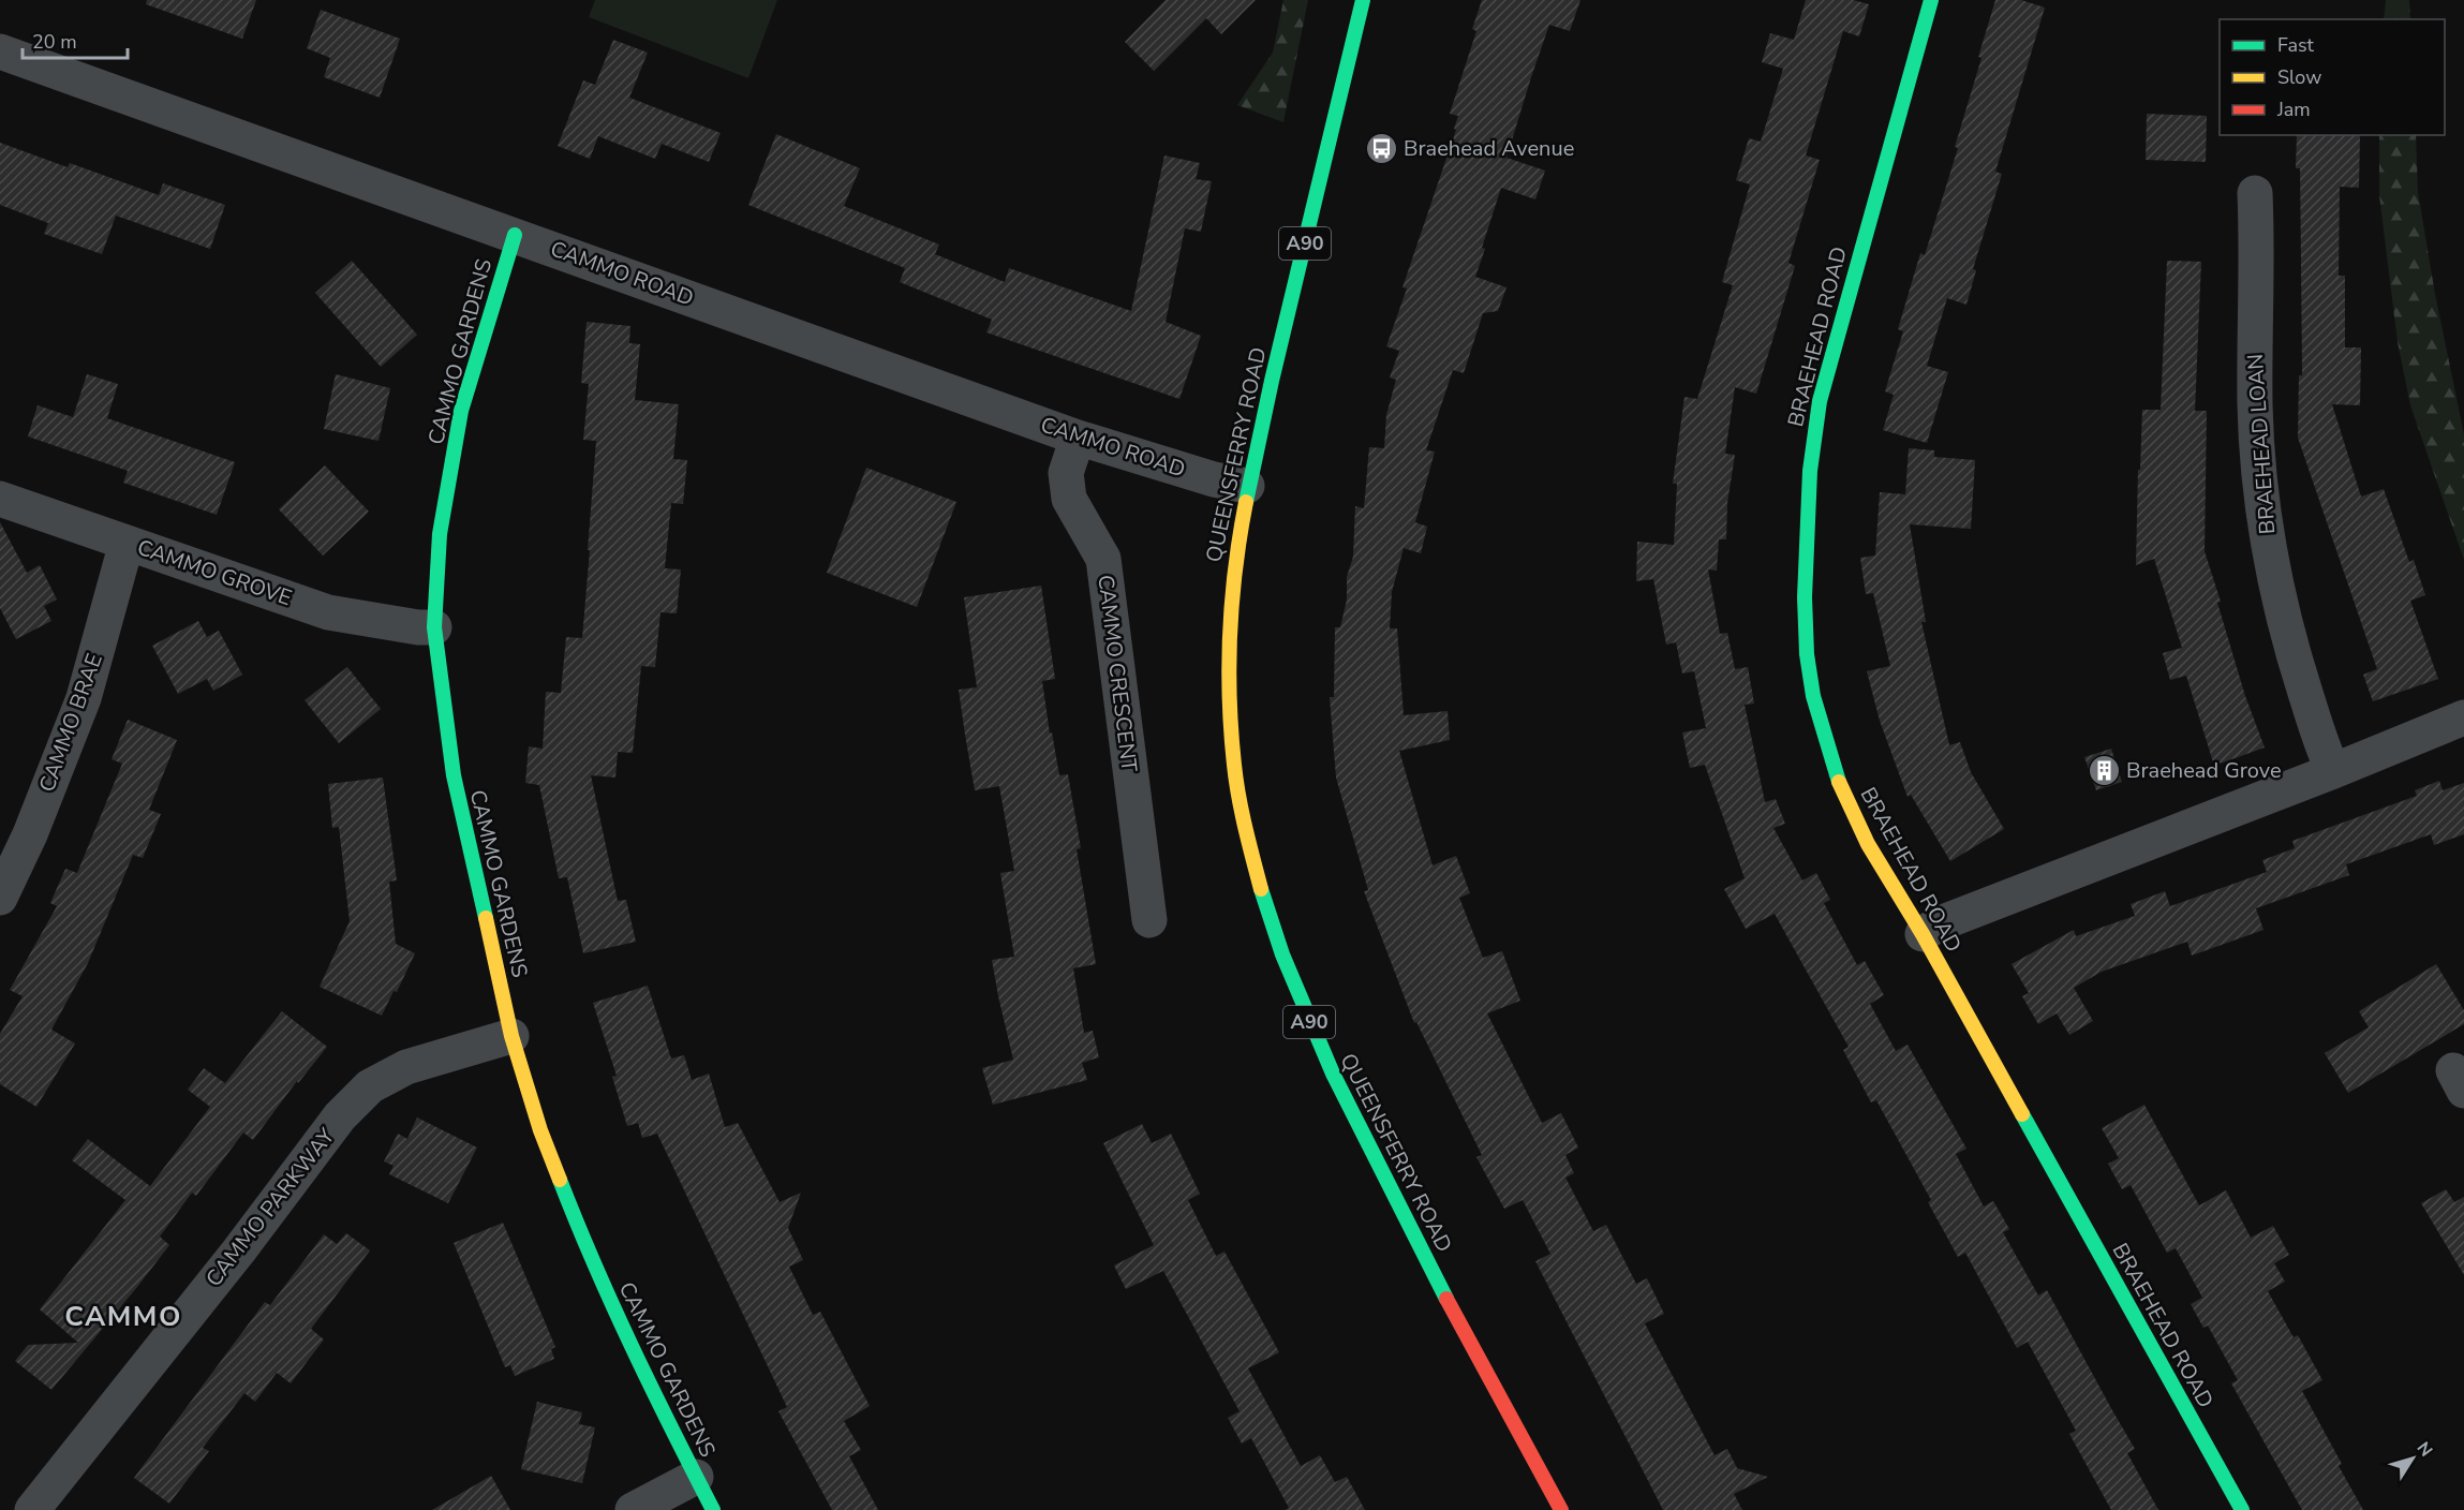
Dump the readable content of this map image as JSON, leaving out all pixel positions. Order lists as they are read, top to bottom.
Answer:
{
  "streets": {
    "street": [
      "A90",
      "CAMMO ROAD",
      "BRAEHEAD ROAD",
      "CAMMO GARDENS",
      "BRAEHEAD LOAN",
      "QUEENSFERRY ROAD",
      "CAMMO GROVE",
      "CAMMO CRESCENT",
      "CAMMO BRAE",
      "CAMMO PARKWAY"
    ]
  },
  "crossings": [
    ["CAMMO ROAD", "CAMMO GARDENS"],
    ["CAMMO ROAD", "QUEENSFERRY ROAD"],
    ["CAMMO ROAD", "CAMMO CRESCENT"],
    ["CAMMO GARDENS", "CAMMO GROVE"],
    ["CAMMO GARDENS", "CAMMO PARKWAY"],
    ["CAMMO GROVE", "CAMMO BRAE"]
  ],
  "districts": ["CAMMO"],
  "places": {
    "bus stop": ["Braehead Avenue"],
    "building": ["Braehead Grove"]
  },
  "legend": ["Fast", "Slow", "Jam"],
  "scale_bar": "20 m",
  "north": "top right"
}
